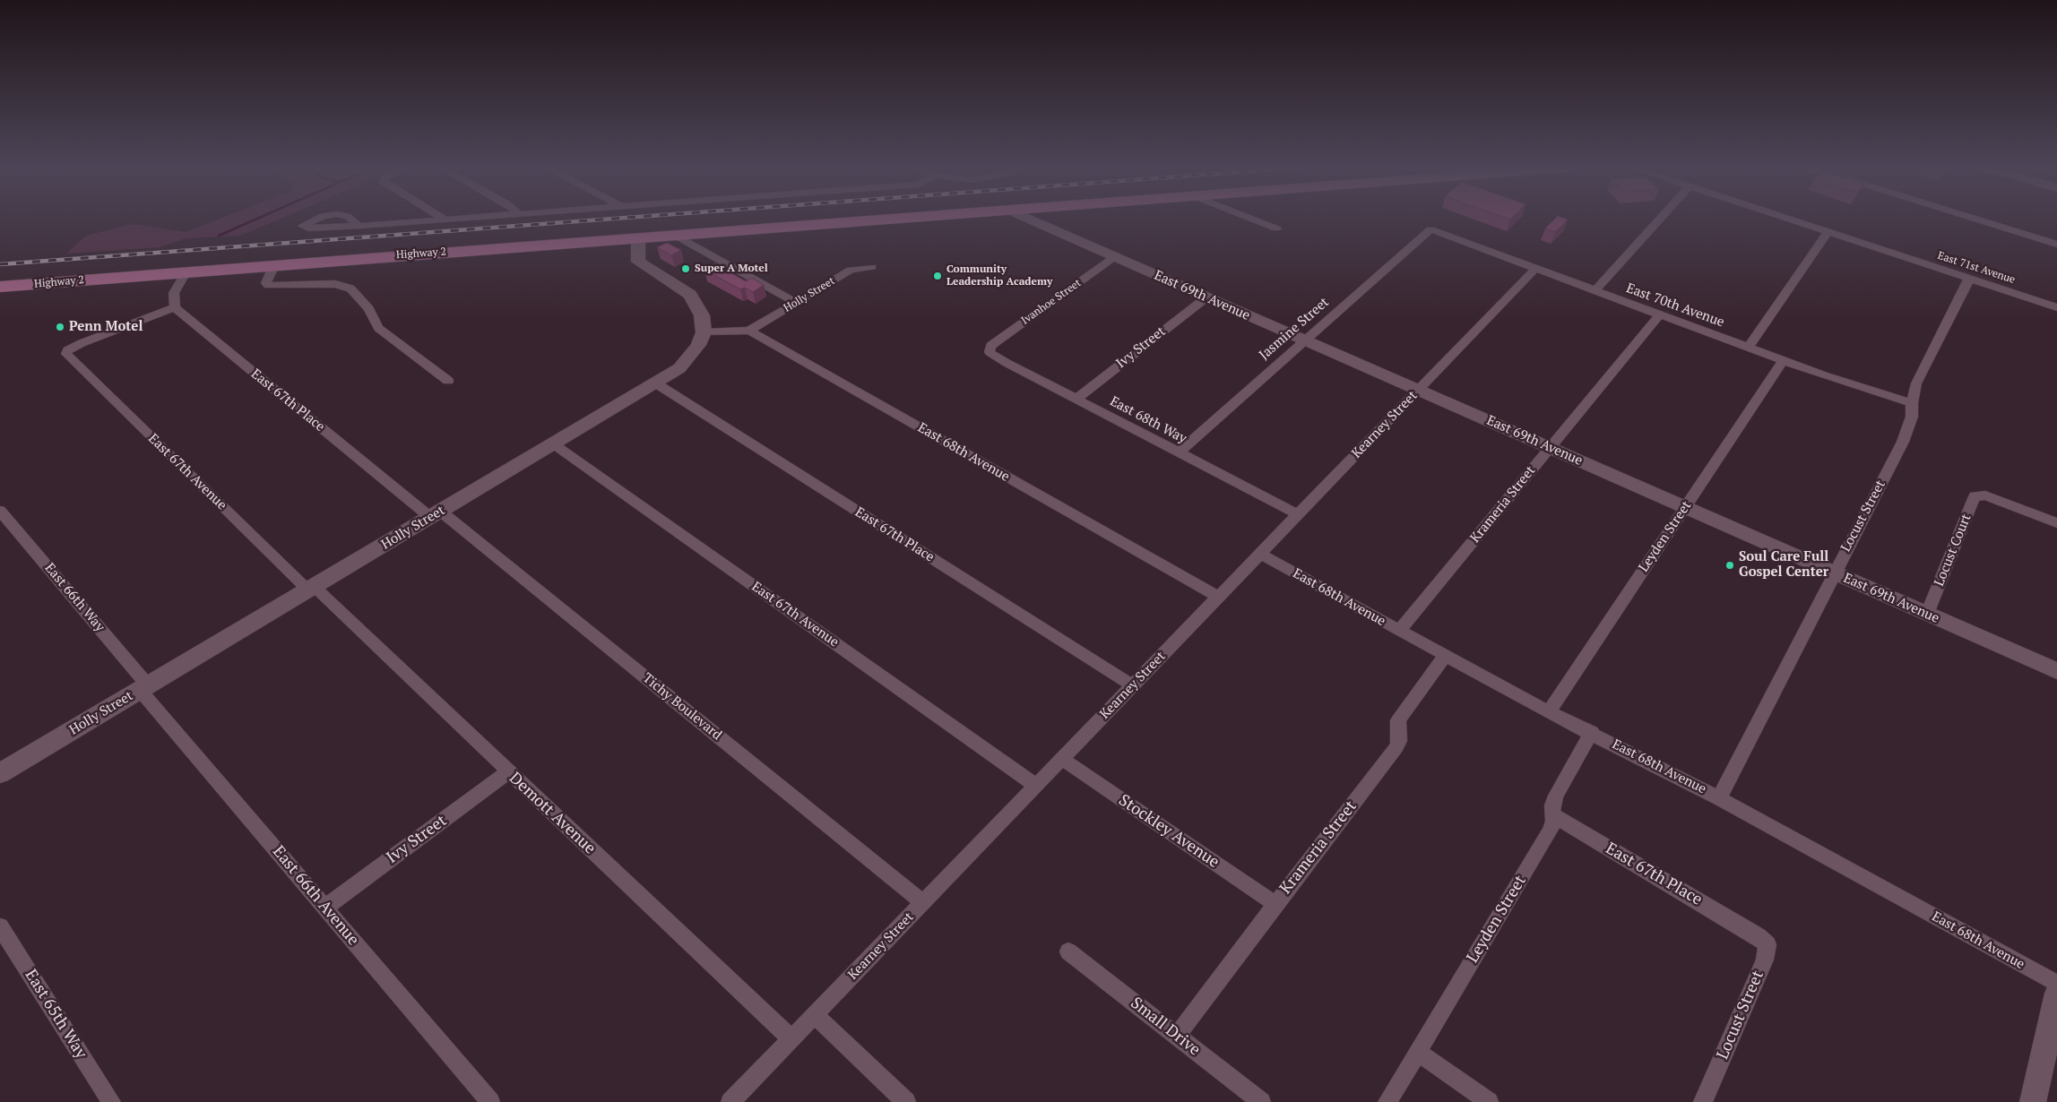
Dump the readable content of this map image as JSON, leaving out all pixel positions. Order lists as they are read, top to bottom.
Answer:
{
  "streets": {
    "main road": ["Highway 2"],
    "street": [
      "East 71st Avenue",
      "Holly Street",
      "East 69th Avenue",
      "Ivanhoe Street",
      "East 70th Avenue",
      "Jasmine Street",
      "Ivy Street",
      "East 67th Place",
      "East 68th Way",
      "Kearney Street",
      "East 68th Avenue",
      "East 67th Avenue",
      "Krameria Street",
      "Locust Street",
      "Leyden Street",
      "Locust Court",
      "East 66th Way",
      "Tichy Boulevard",
      "Demott Avenue",
      "Stockley Avenue",
      "East 66th Avenue",
      "East 65th Way",
      "Small Drive"
    ]
  },
  "crossings": [
    ["East 71st Avenue", "Locust Street"],
    ["Holly Street", "East 67th Place"],
    ["Holly Street", "East 68th Avenue"],
    ["Holly Street", "East 67th Avenue"],
    ["Holly Street", "East 66th Way"],
    ["Holly Street", "Tichy Boulevard"],
    ["Holly Street", "Demott Avenue"],
    ["Holly Street", "East 66th Avenue"],
    ["East 69th Avenue", "Ivanhoe Street"],
    ["East 69th Avenue", "Jasmine Street"],
    ["East 69th Avenue", "Ivy Street"],
    ["East 69th Avenue", "Kearney Street"],
    ["East 69th Avenue", "Krameria Street"],
    ["East 69th Avenue", "Locust Street"],
    ["East 69th Avenue", "Leyden Street"],
    ["East 69th Avenue", "Locust Court"],
    ["Ivanhoe Street", "East 68th Way"],
    ["East 70th Avenue", "Jasmine Street"],
    ["East 70th Avenue", "Kearney Street"],
    ["East 70th Avenue", "Krameria Street"],
    ["East 70th Avenue", "Locust Street"],
    ["East 70th Avenue", "Leyden Street"],
    ["Jasmine Street", "East 68th Way"],
    ["Ivy Street", "East 68th Way"],
    ["Ivy Street", "Demott Avenue"],
    ["Ivy Street", "East 66th Avenue"],
    ["East 67th Place", "Kearney Street"],
    ["East 67th Place", "East 67th Avenue"],
    ["East 67th Place", "Locust Street"],
    ["East 67th Place", "Leyden Street"],
    ["East 67th Place", "Tichy Boulevard"],
    ["East 68th Way", "Kearney Street"],
    ["Kearney Street", "East 68th Avenue"],
    ["Kearney Street", "East 67th Avenue"],
    ["Kearney Street", "Tichy Boulevard"],
    ["Kearney Street", "Demott Avenue"],
    ["Kearney Street", "Stockley Avenue"],
    ["East 68th Avenue", "Krameria Street"],
    ["East 68th Avenue", "Locust Street"],
    ["East 68th Avenue", "Leyden Street"],
    ["East 67th Avenue", "Demott Avenue"],
    ["Krameria Street", "Stockley Avenue"],
    ["Krameria Street", "Small Drive"],
    ["East 66th Way", "East 66th Avenue"]
  ],
  "places": [
    "Super A Motel",
    "Community Leadership Academy",
    "Penn Motel",
    "Soul Care Full Gospel Center"
  ]
}
